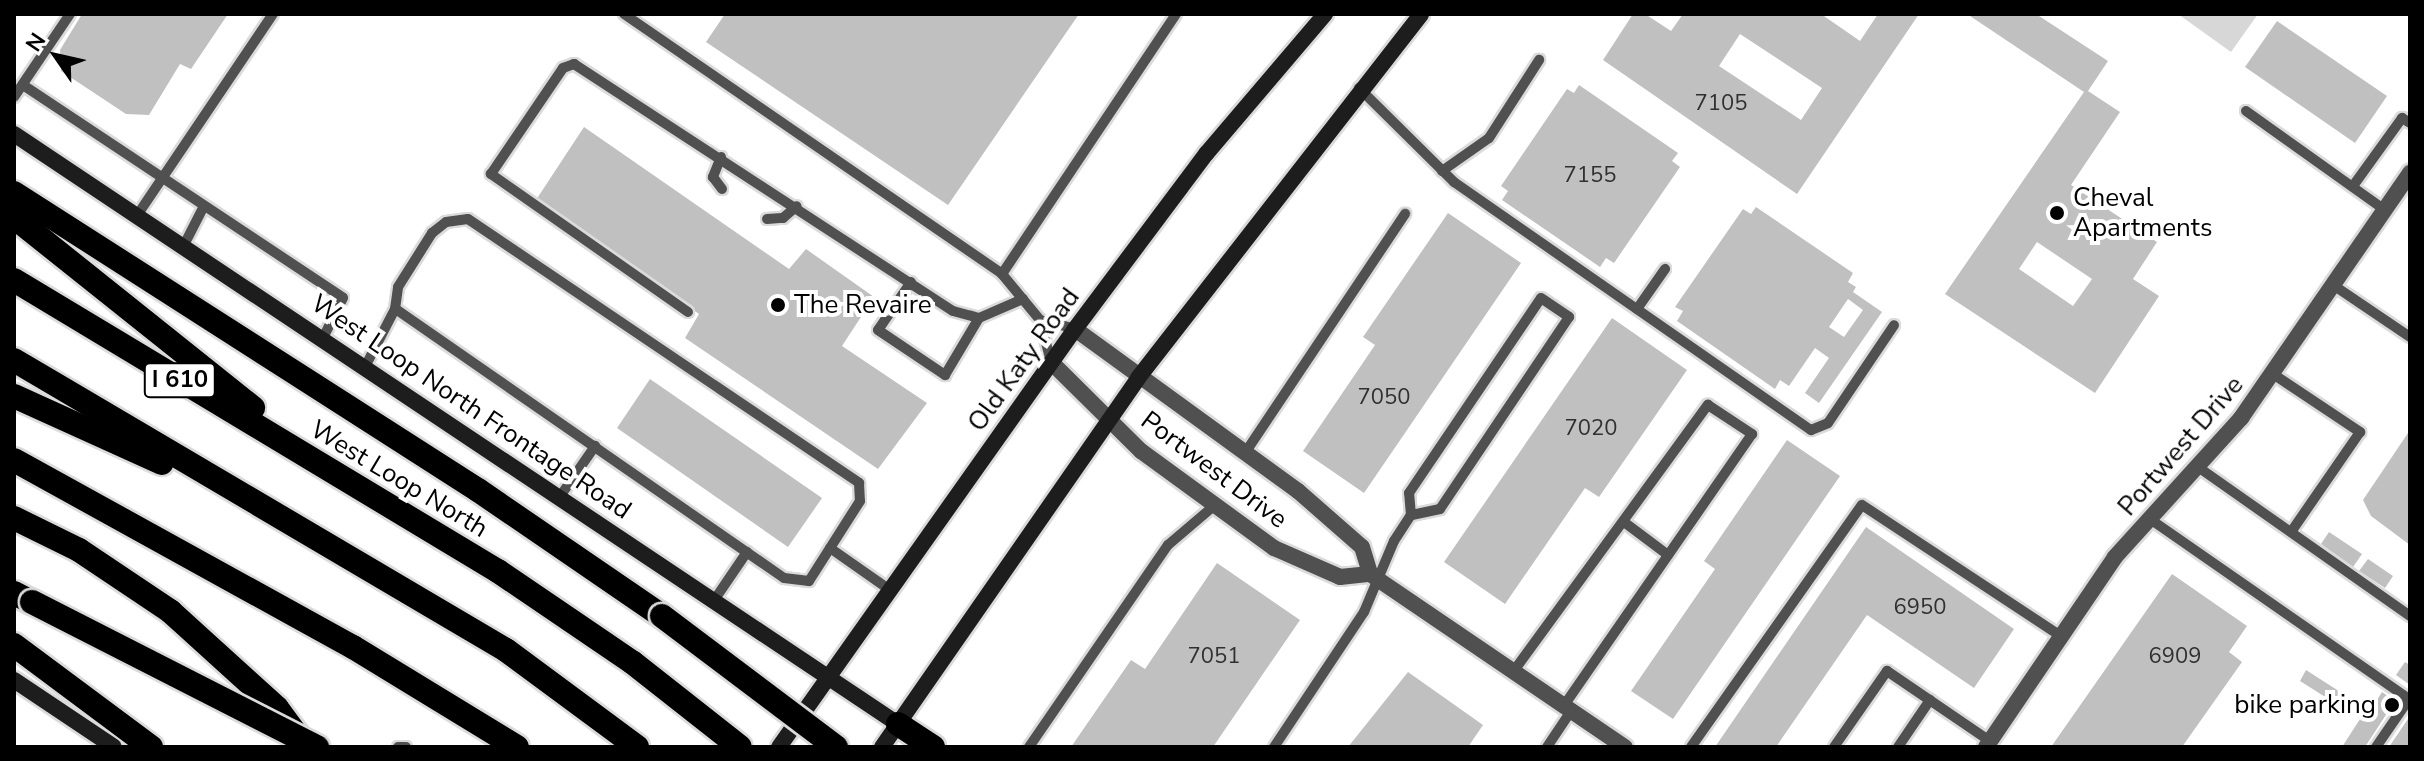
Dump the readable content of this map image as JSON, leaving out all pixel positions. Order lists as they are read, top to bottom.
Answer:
{
  "streets": {
    "highway": ["I 610", "West Loop North"],
    "main road": ["Old Katy Road", "West Loop North Frontage Road"],
    "street": ["Portwest Drive"]
  },
  "crossings": [
    ["Old Katy Road", "West Loop North Frontage Road"],
    ["Old Katy Road", "Portwest Drive"]
  ],
  "places": ["Cheval Apartments", "The Revaire", "bike parking"],
  "house_numbers": [
    "7105",
    "7155",
    "7050",
    "7020",
    "6950",
    "7051",
    "6909"
  ],
  "north": "top left"
}
